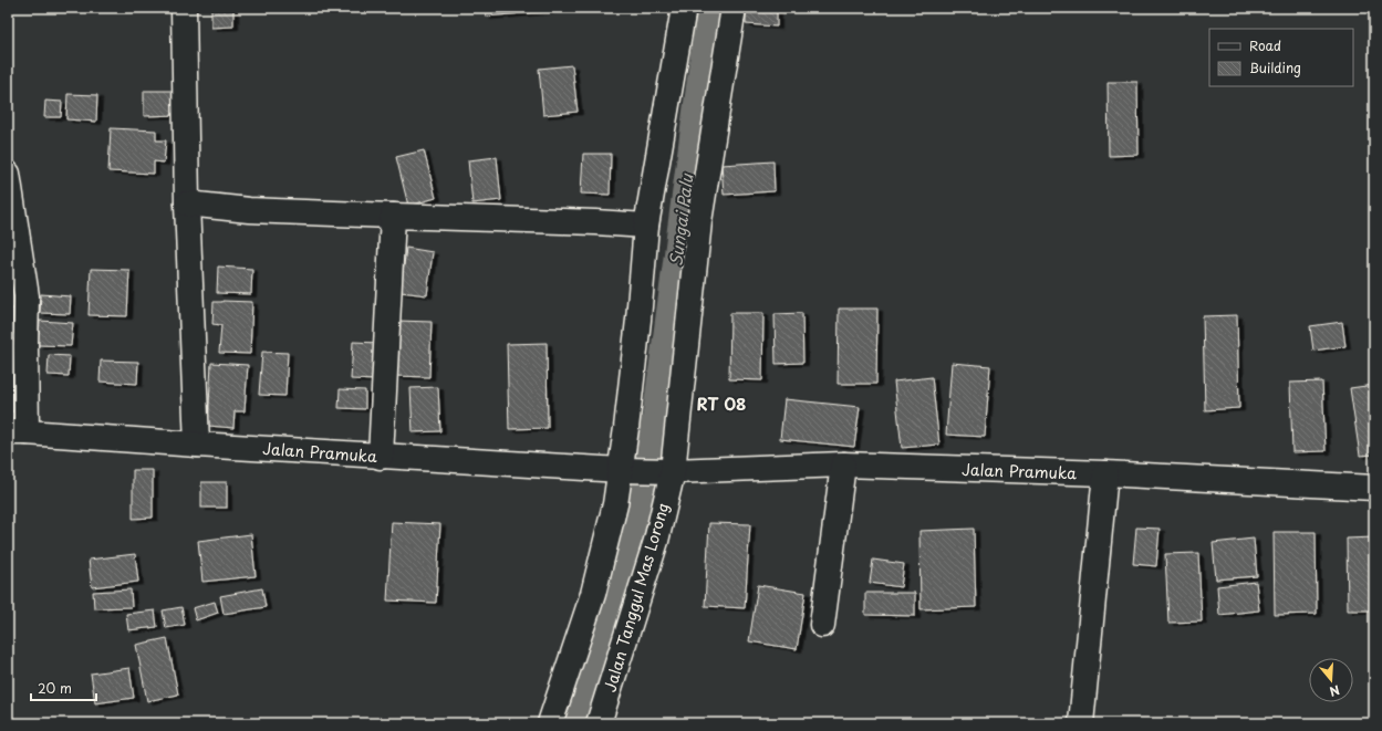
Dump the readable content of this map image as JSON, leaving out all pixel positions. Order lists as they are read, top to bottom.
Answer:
{
  "streets": {
    "street": ["Jalan Pramuka", "Jalan Tanggul Mas Lorong"]
  },
  "crossings": [
    ["Jalan Pramuka", "Jalan Tanggul Mas Lorong"]
  ],
  "districts": ["RT 08"],
  "water": ["Sungai Palu"],
  "legend": ["Road", "Building"],
  "scale_bar": "20 m",
  "north": "bottom"
}
